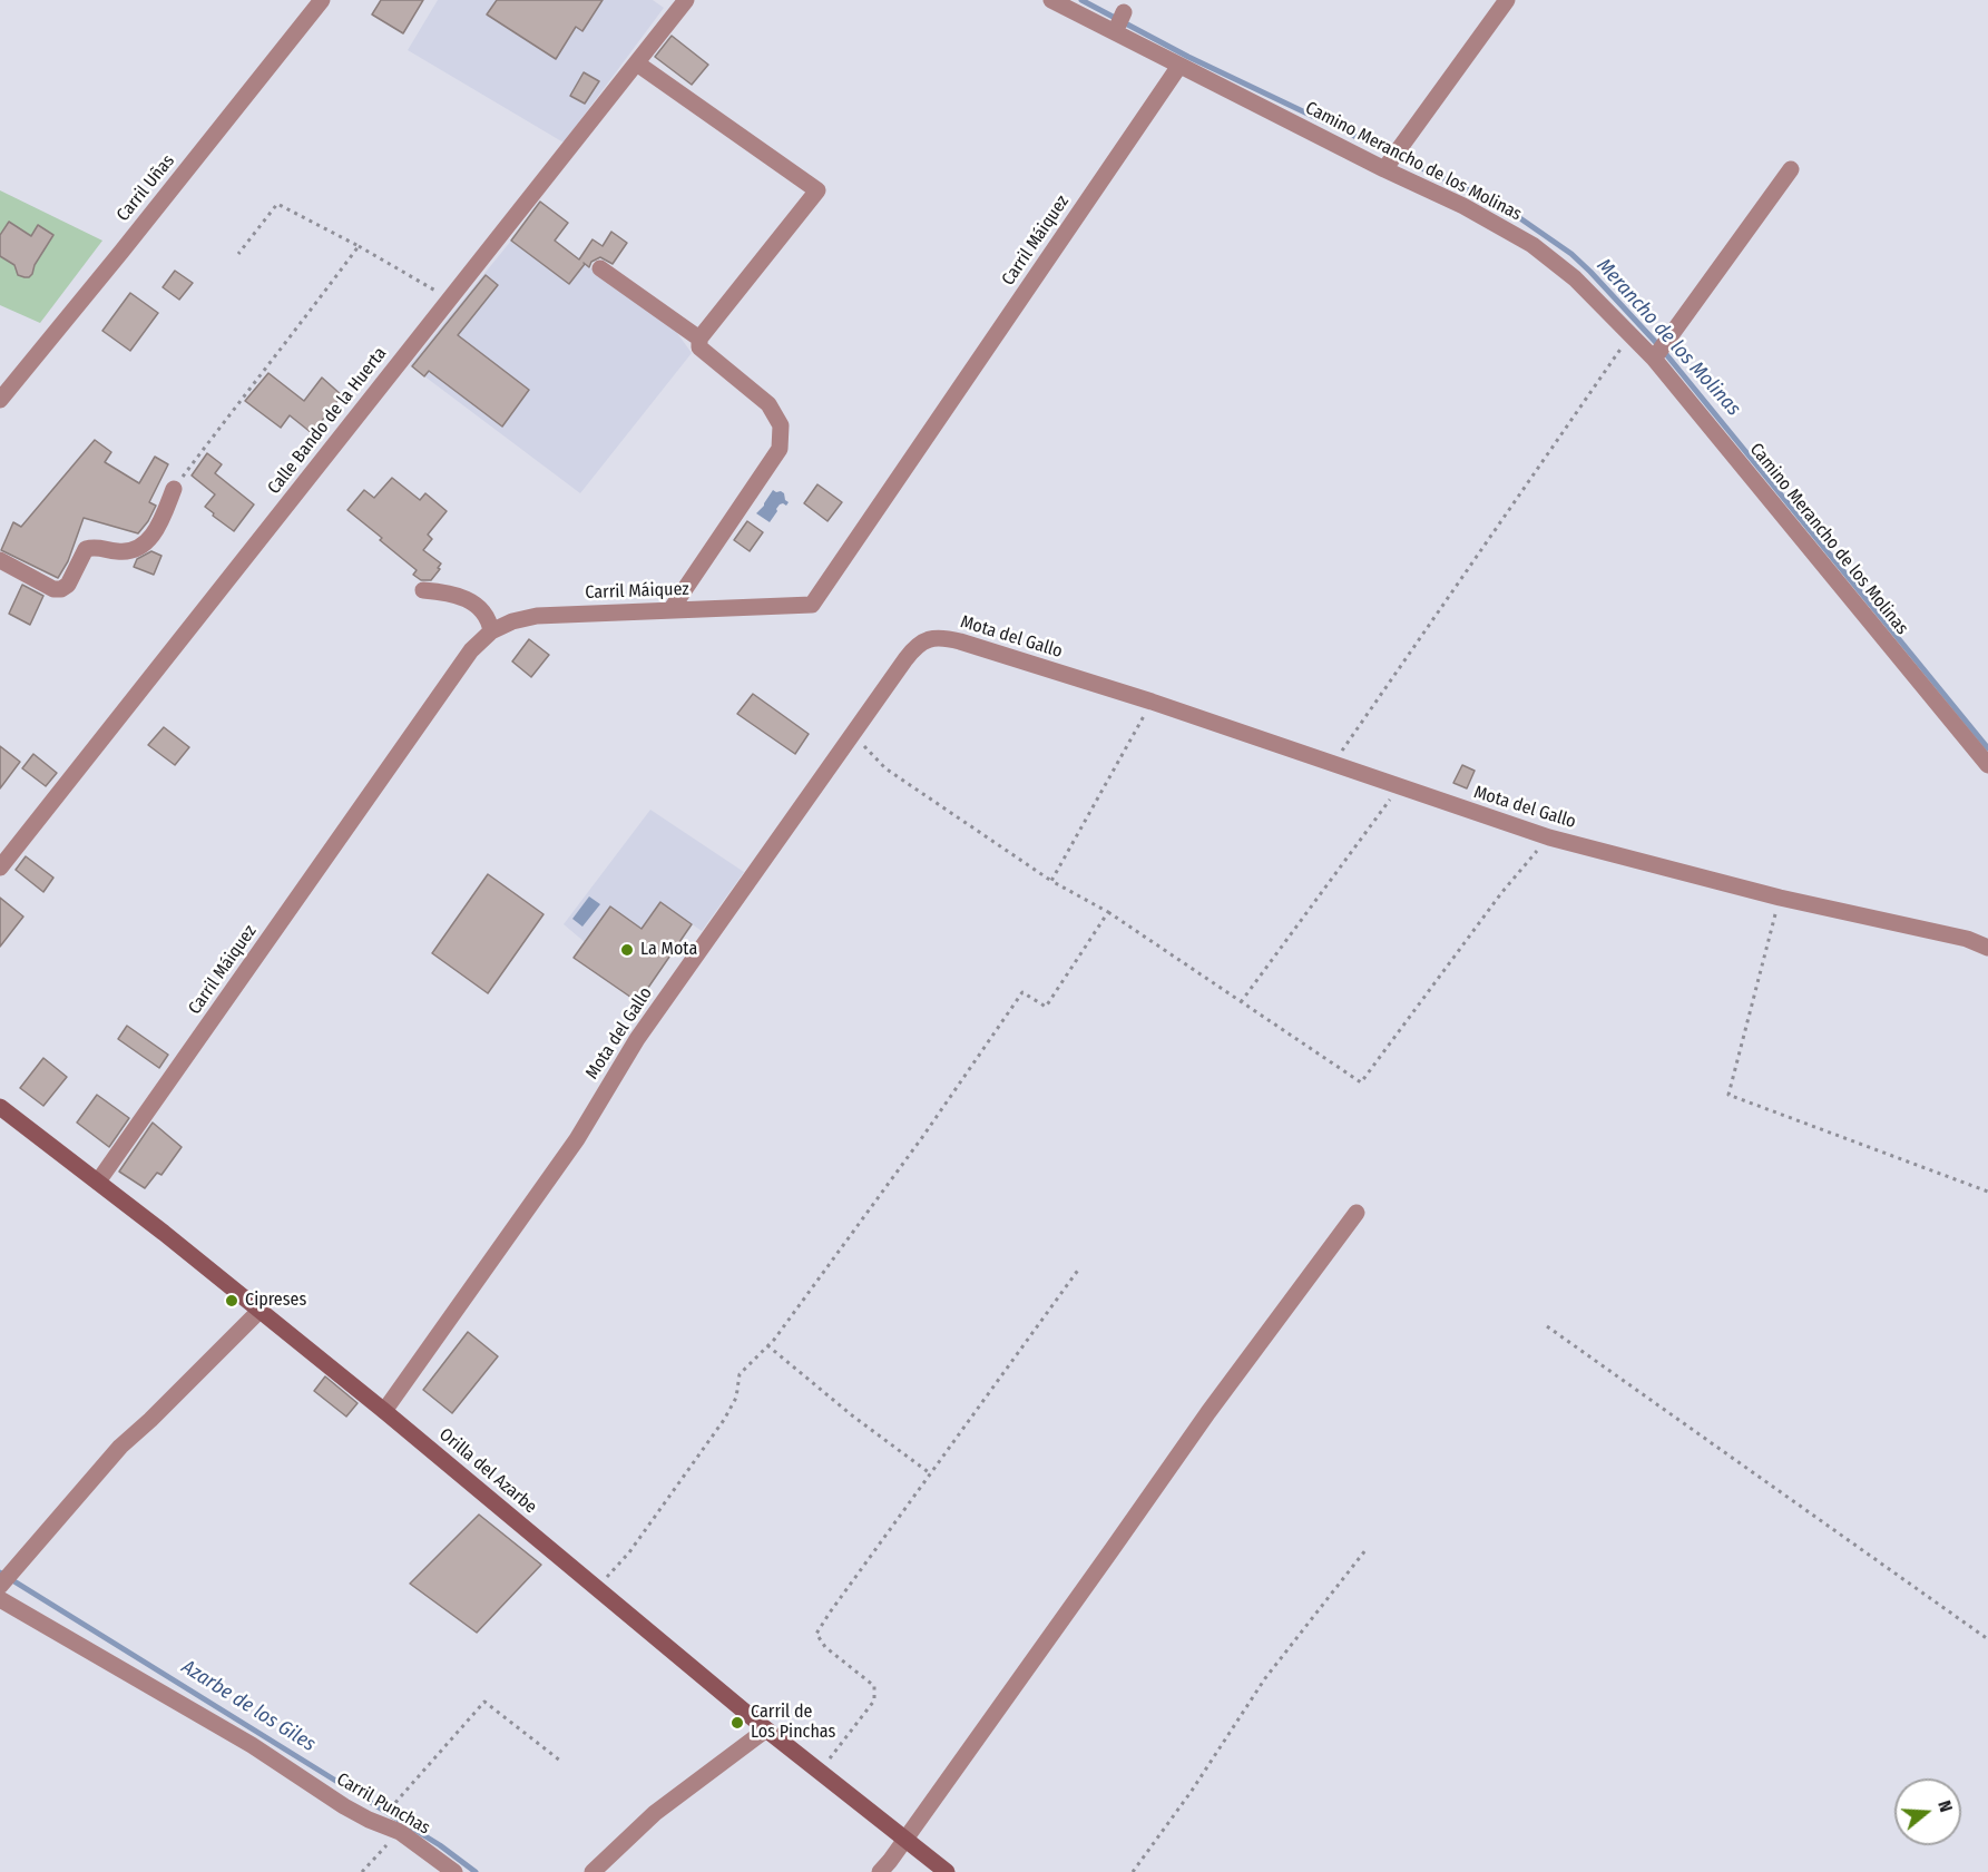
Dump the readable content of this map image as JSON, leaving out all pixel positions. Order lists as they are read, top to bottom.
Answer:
{
  "streets": {
    "main road": ["Orilla del Azarbe"],
    "street": [
      "Camino Merancho de los Molinas",
      "Carril Uñas",
      "Carril Máiquez",
      "Calle Bando de la Huerta",
      "Mota del Gallo",
      "Carril Punchas"
    ]
  },
  "crossings": [
    ["Camino Merancho de los Molinas", "Carril Máiquez"],
    ["Carril Máiquez", "Orilla del Azarbe"],
    ["Mota del Gallo", "Orilla del Azarbe"]
  ],
  "water": ["Merancho de los Molinas", "Azarbe de los Giles"],
  "places": ["La Mota", "Cipreses", "Carril de Los Pinchas"],
  "north": "right"
}
